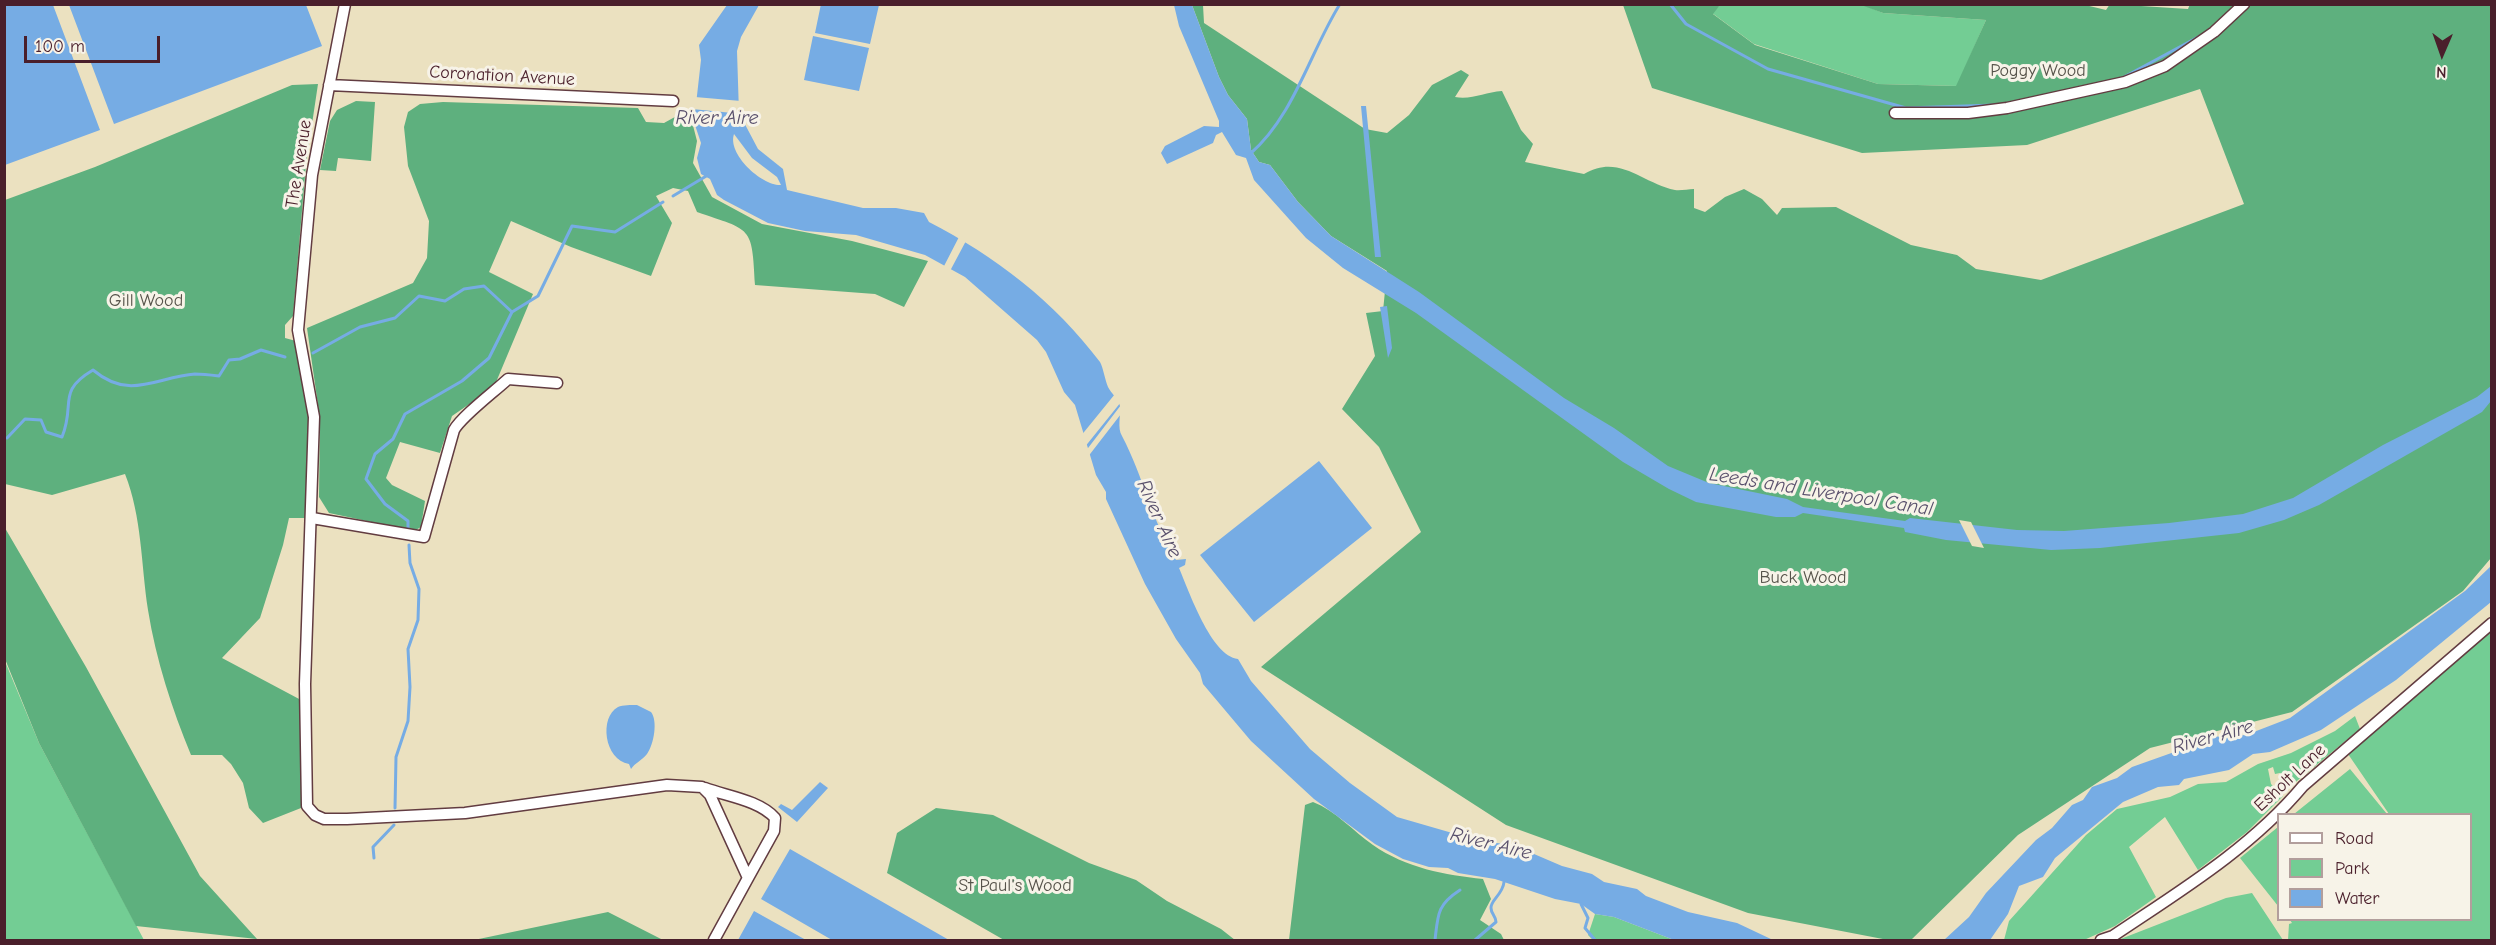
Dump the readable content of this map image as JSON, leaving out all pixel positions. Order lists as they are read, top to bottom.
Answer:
{
  "streets": {
    "street": ["Coronation Avenue", "The Avenue", "Esholt Lane"]
  },
  "crossings": [
    ["Coronation Avenue", "The Avenue"]
  ],
  "water": ["River Aire", "Leeds and Liverpool Canal"],
  "parks": [
    "Poggy Wood",
    "Gill Wood",
    "Buck Wood",
    "St Paul's Wood"
  ],
  "legend": ["Road", "Park", "Water"],
  "scale_bar": "100 m",
  "north": "bottom"
}
